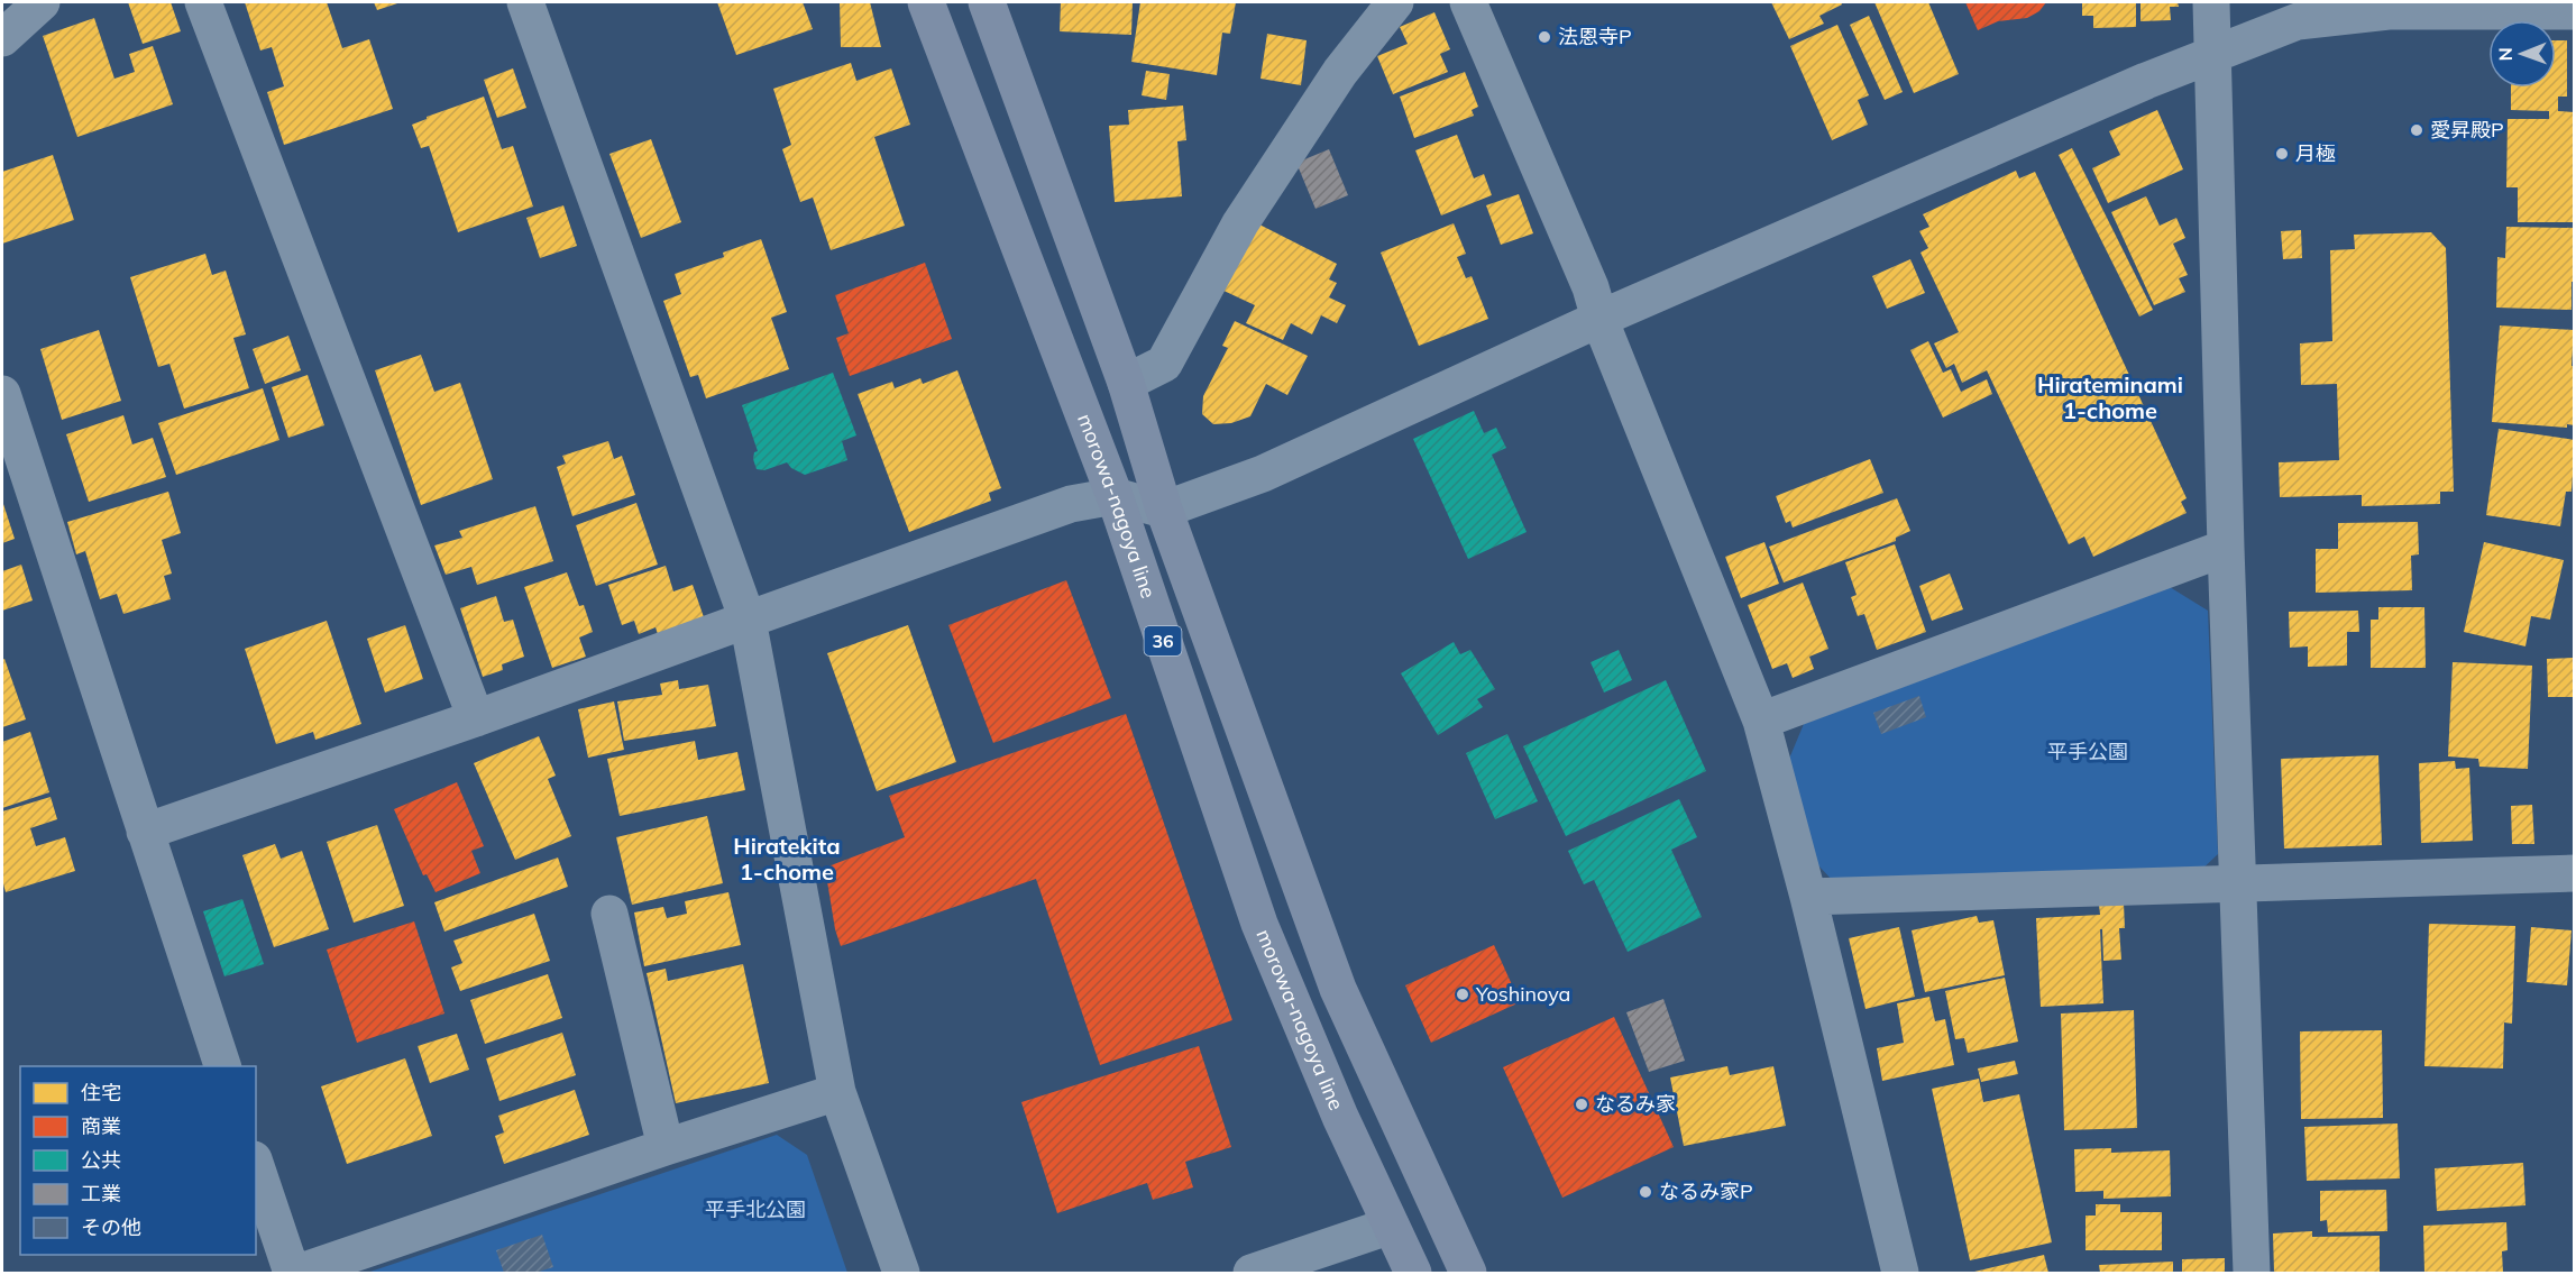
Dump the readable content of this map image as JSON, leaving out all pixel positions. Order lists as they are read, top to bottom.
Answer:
{
  "streets": {
    "main road": ["morowa-nagoya line", "36"]
  },
  "districts": ["Hirateminami 1-chome", "Hiratekita 1-chome"],
  "parks": ["平手公園", "平手北公園"],
  "places": [
    "法恩寺P",
    "愛昇殿P",
    "月極",
    "Yoshinoya",
    "なるみ家",
    "なるみ家P"
  ],
  "legend": [
    "住宅",
    "商業",
    "公共",
    "工業",
    "その他"
  ],
  "north": "left"
}
